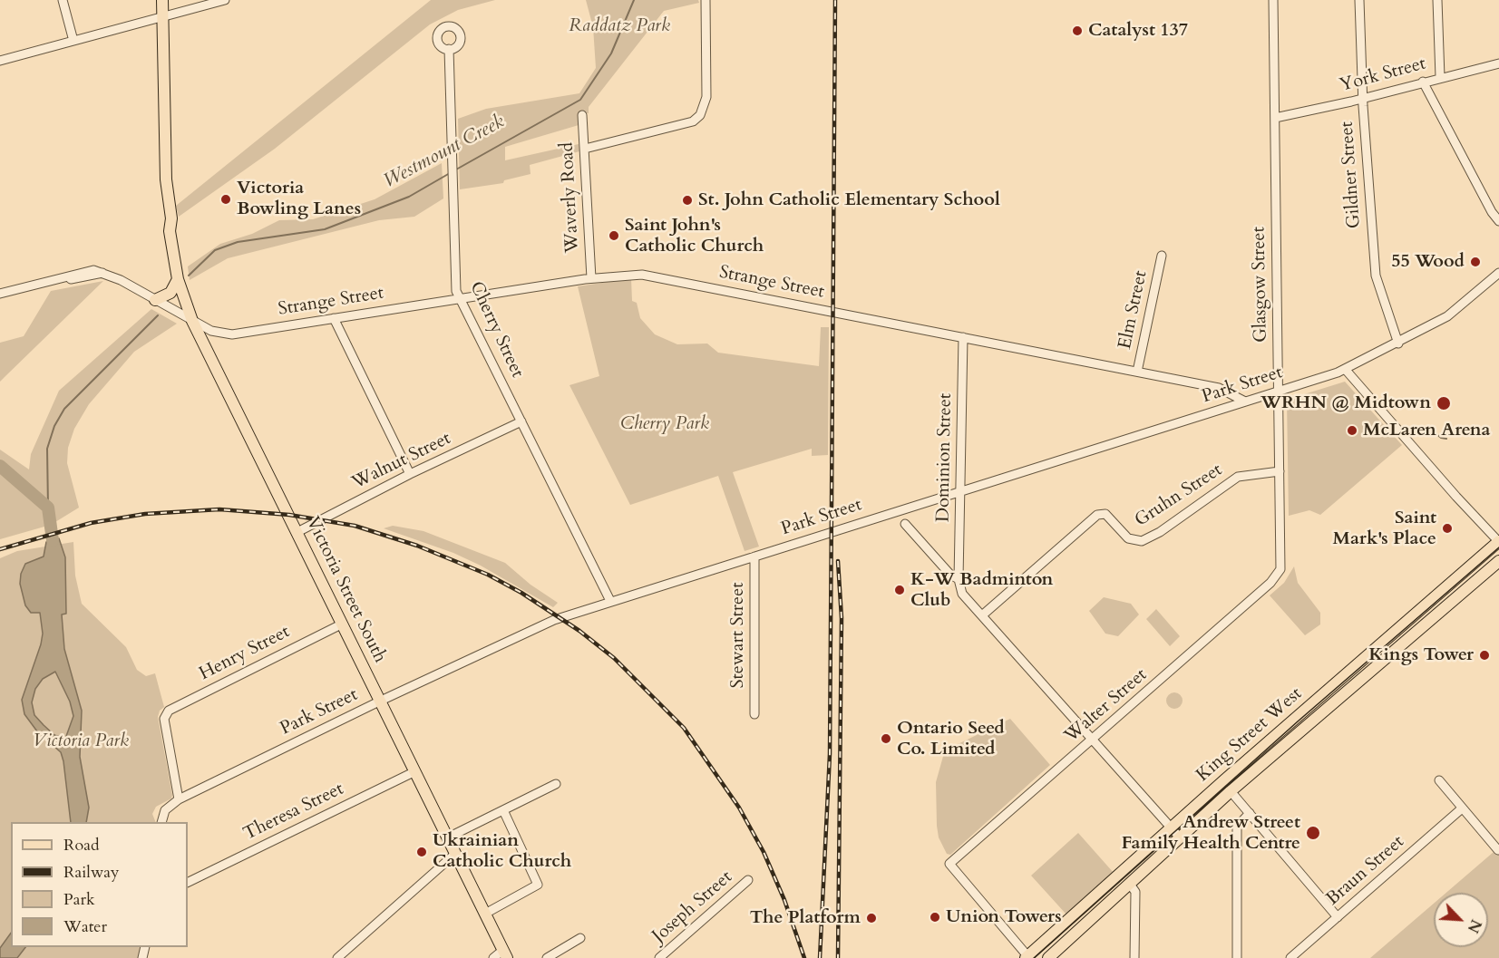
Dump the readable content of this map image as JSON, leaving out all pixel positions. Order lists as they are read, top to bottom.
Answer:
{
  "streets": {
    "main road": ["Victoria Street South", "King Street West"],
    "street": [
      "York Street",
      "Gildner Street",
      "Waverly Road",
      "Strange Street",
      "Glasgow Street",
      "Elm Street",
      "Cherry Street",
      "Park Street",
      "Dominion Street",
      "Walnut Street",
      "Gruhn Street",
      "Stewart Street",
      "Henry Street",
      "Walter Street",
      "Theresa Street",
      "Braun Street",
      "Joseph Street"
    ]
  },
  "crossings": [
    ["York Street", "Gildner Street"],
    ["York Street", "Glasgow Street"],
    ["Gildner Street", "Park Street"],
    ["Waverly Road", "Strange Street"],
    ["Strange Street", "Elm Street"],
    ["Strange Street", "Cherry Street"],
    ["Strange Street", "Park Street"],
    ["Strange Street", "Dominion Street"],
    ["Strange Street", "Victoria Street South"],
    ["Glasgow Street", "Park Street"],
    ["Glasgow Street", "Gruhn Street"],
    ["Glasgow Street", "Walter Street"],
    ["Cherry Street", "Park Street"],
    ["Cherry Street", "Walnut Street"],
    ["Park Street", "Dominion Street"],
    ["Park Street", "Victoria Street South"],
    ["Park Street", "Stewart Street"],
    ["Park Street", "Henry Street"],
    ["Walnut Street", "Victoria Street South"],
    ["Victoria Street South", "Henry Street"],
    ["Victoria Street South", "Theresa Street"],
    ["Walter Street", "King Street West"]
  ],
  "water": ["Westmount Creek"],
  "parks": ["Raddatz Park", "Cherry Park", "Victoria Park"],
  "places": [
    "Catalyst 137",
    "Victoria Bowling Lanes",
    "St. John Catholic Elementary School",
    "Saint John's Catholic Church",
    "55 Wood",
    "WRHN @ Midtown",
    "McLaren Arena",
    "Saint Mark's Place",
    "K-W Badminton Club",
    "Kings Tower",
    "Ontario Seed Co. Limited",
    "Andrew Street Family Health Centre",
    "Ukrainian Catholic Church",
    "Union Towers",
    "The Platform"
  ],
  "legend": [
    "Road",
    "Railway",
    "Park",
    "Water"
  ],
  "north": "bottom right"
}
